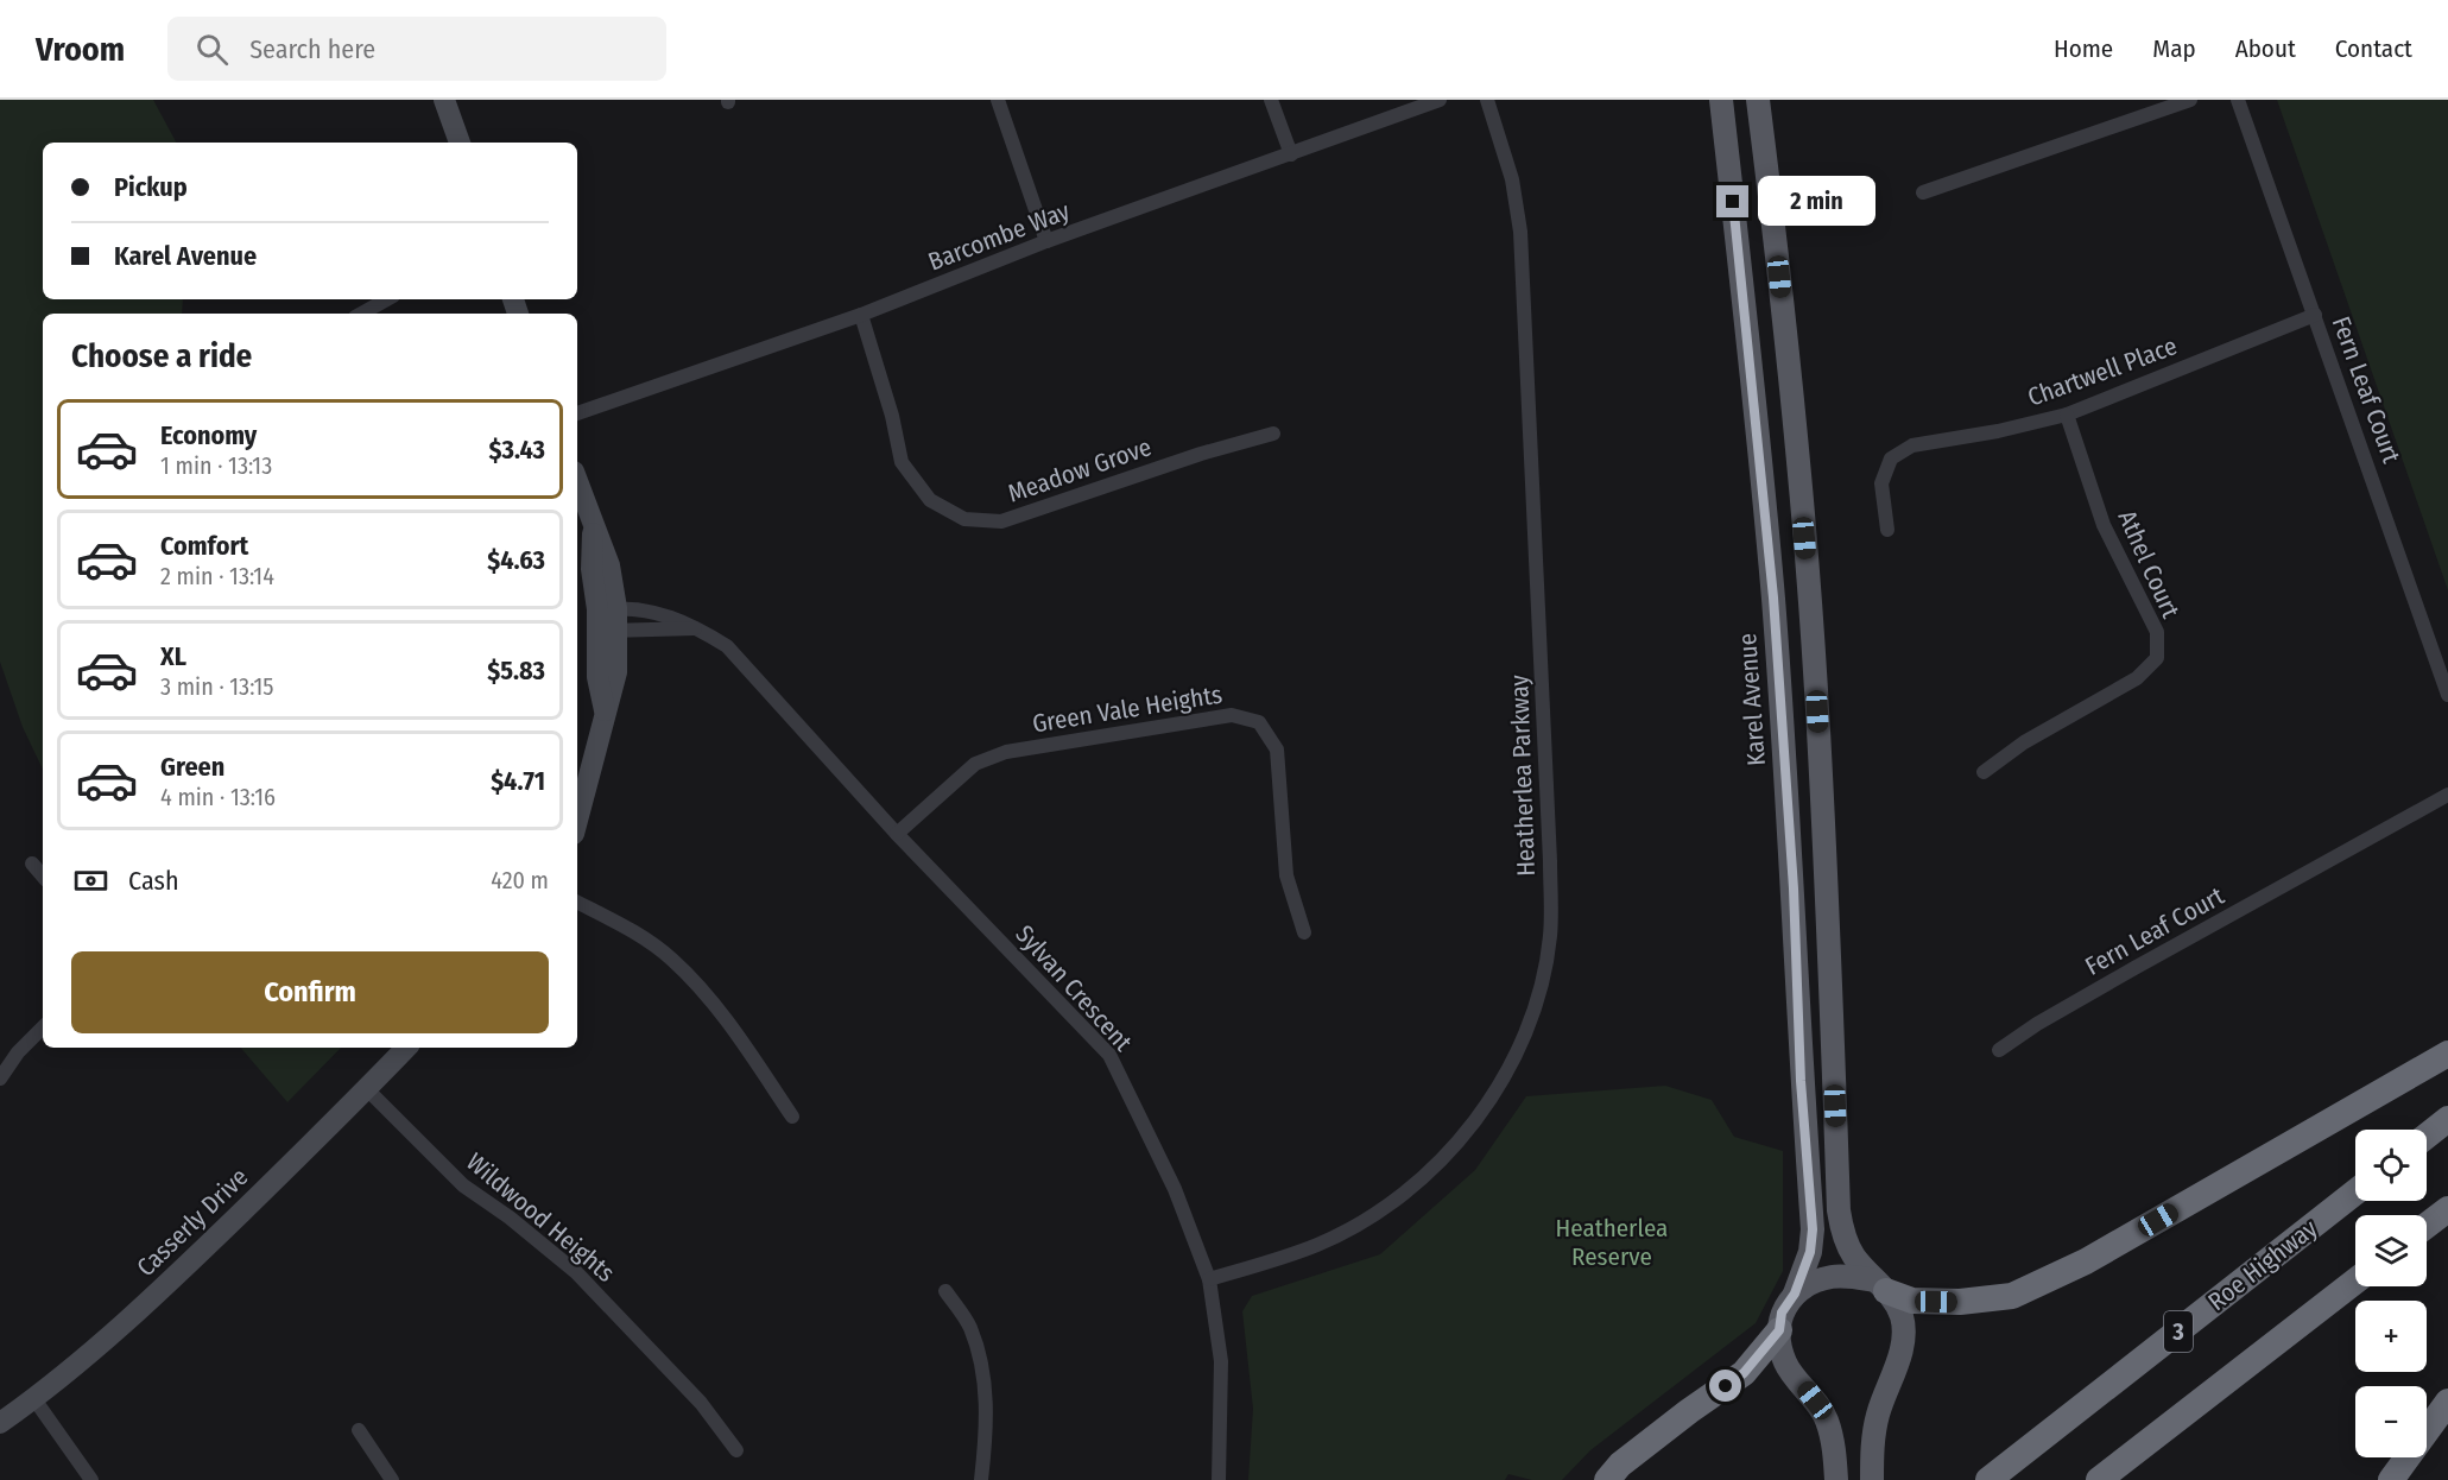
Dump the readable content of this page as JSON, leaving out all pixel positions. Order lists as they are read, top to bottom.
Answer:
{
  "streets": {
    "highway": ["Roe Highway", "3"],
    "main road": ["Karel Avenue"],
    "street": [
      "Barcombe Way",
      "Chartwell Place",
      "Fern Leaf Court",
      "Meadow Grove",
      "Athel Court",
      "Green Vale Heights",
      "Heatherlea Parkway",
      "Sylvan Crescent",
      "Wildwood Heights",
      "Casserly Drive"
    ]
  },
  "crossings": [
    ["Barcombe Way", "Meadow Grove"],
    ["Chartwell Place", "Fern Leaf Court"],
    ["Chartwell Place", "Athel Court"],
    ["Green Vale Heights", "Sylvan Crescent"],
    ["Heatherlea Parkway", "Sylvan Crescent"],
    ["Wildwood Heights", "Casserly Drive"]
  ],
  "parks": ["Heatherlea Reserve"],
  "page": {
    "header": "Vroom",
    "search": "Search here",
    "nav": [
      "Home",
      "Map",
      "About",
      "Contact"
    ],
    "banner": ["Pickup", "Karel Avenue"],
    "bubble": "2 min",
    "heading": "Choose a ride",
    "list": [
      {
        "name": "Economy",
        "note": "1 min · 13:13",
        "value": "$3.43"
      },
      {
        "name": "Comfort",
        "note": "2 min · 13:14",
        "value": "$4.63"
      },
      {
        "name": "XL",
        "note": "3 min · 13:15",
        "value": "$5.83"
      },
      {
        "name": "Green",
        "note": "4 min · 13:16",
        "value": "$4.71"
      }
    ],
    "pay": ["Cash", "420 m"],
    "buttons": "Confirm",
    "map_buttons": ["+", "−"]
  }
}
